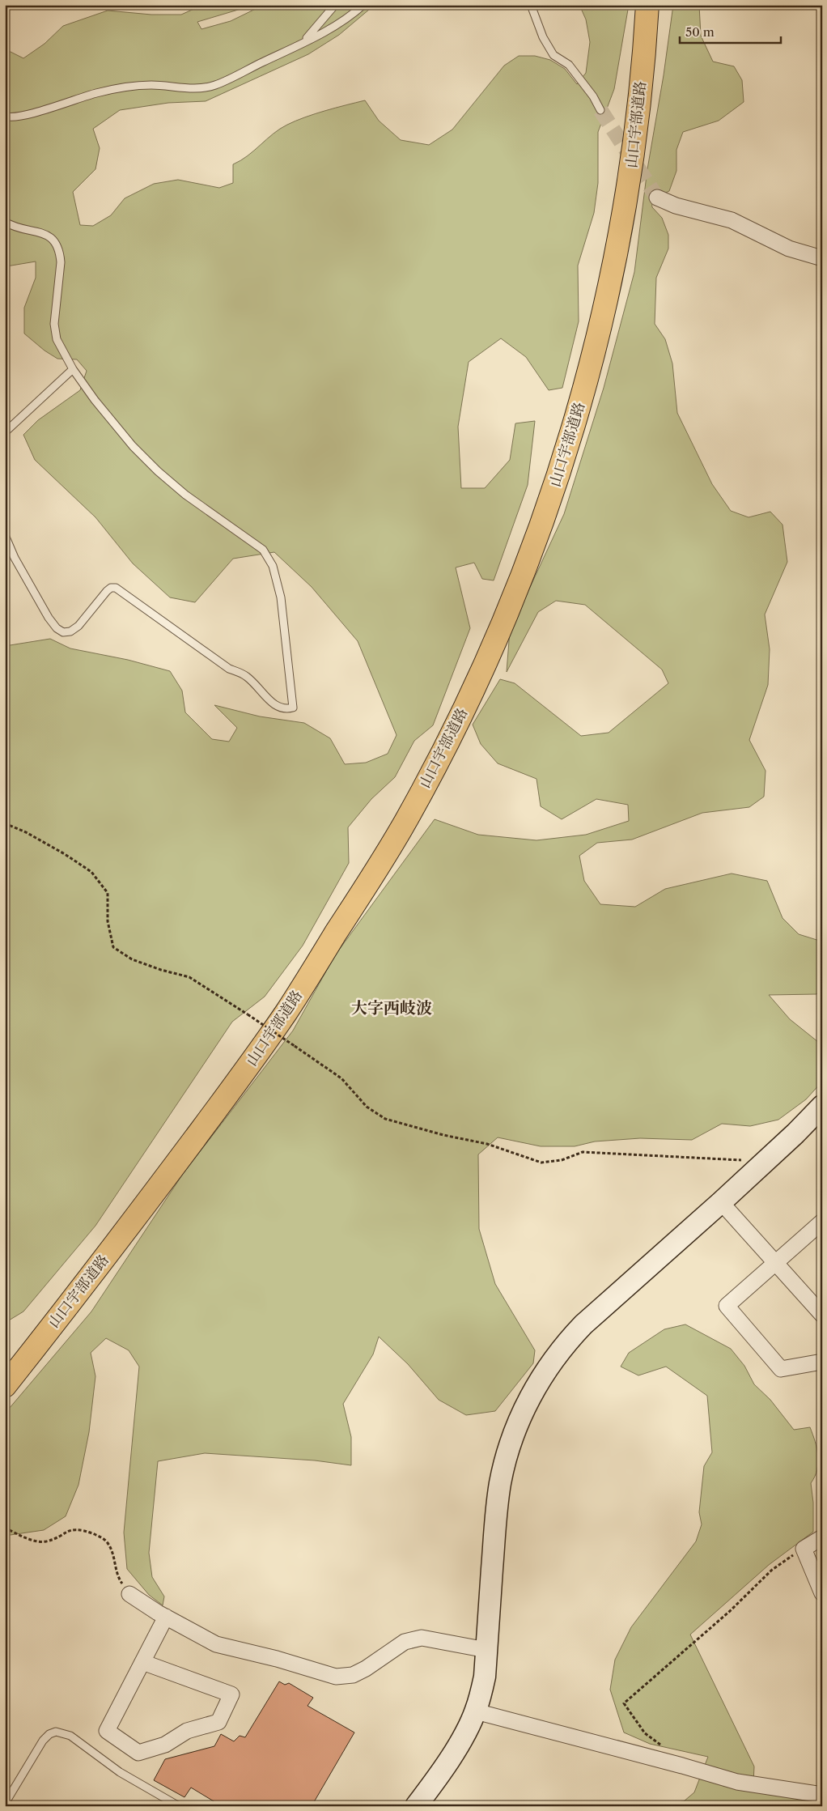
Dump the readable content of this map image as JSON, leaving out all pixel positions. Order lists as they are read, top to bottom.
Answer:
{
  "streets": {
    "main road": ["山口宇部道路"]
  },
  "districts": ["大字西岐波"],
  "scale_bar": "50 m"
}
